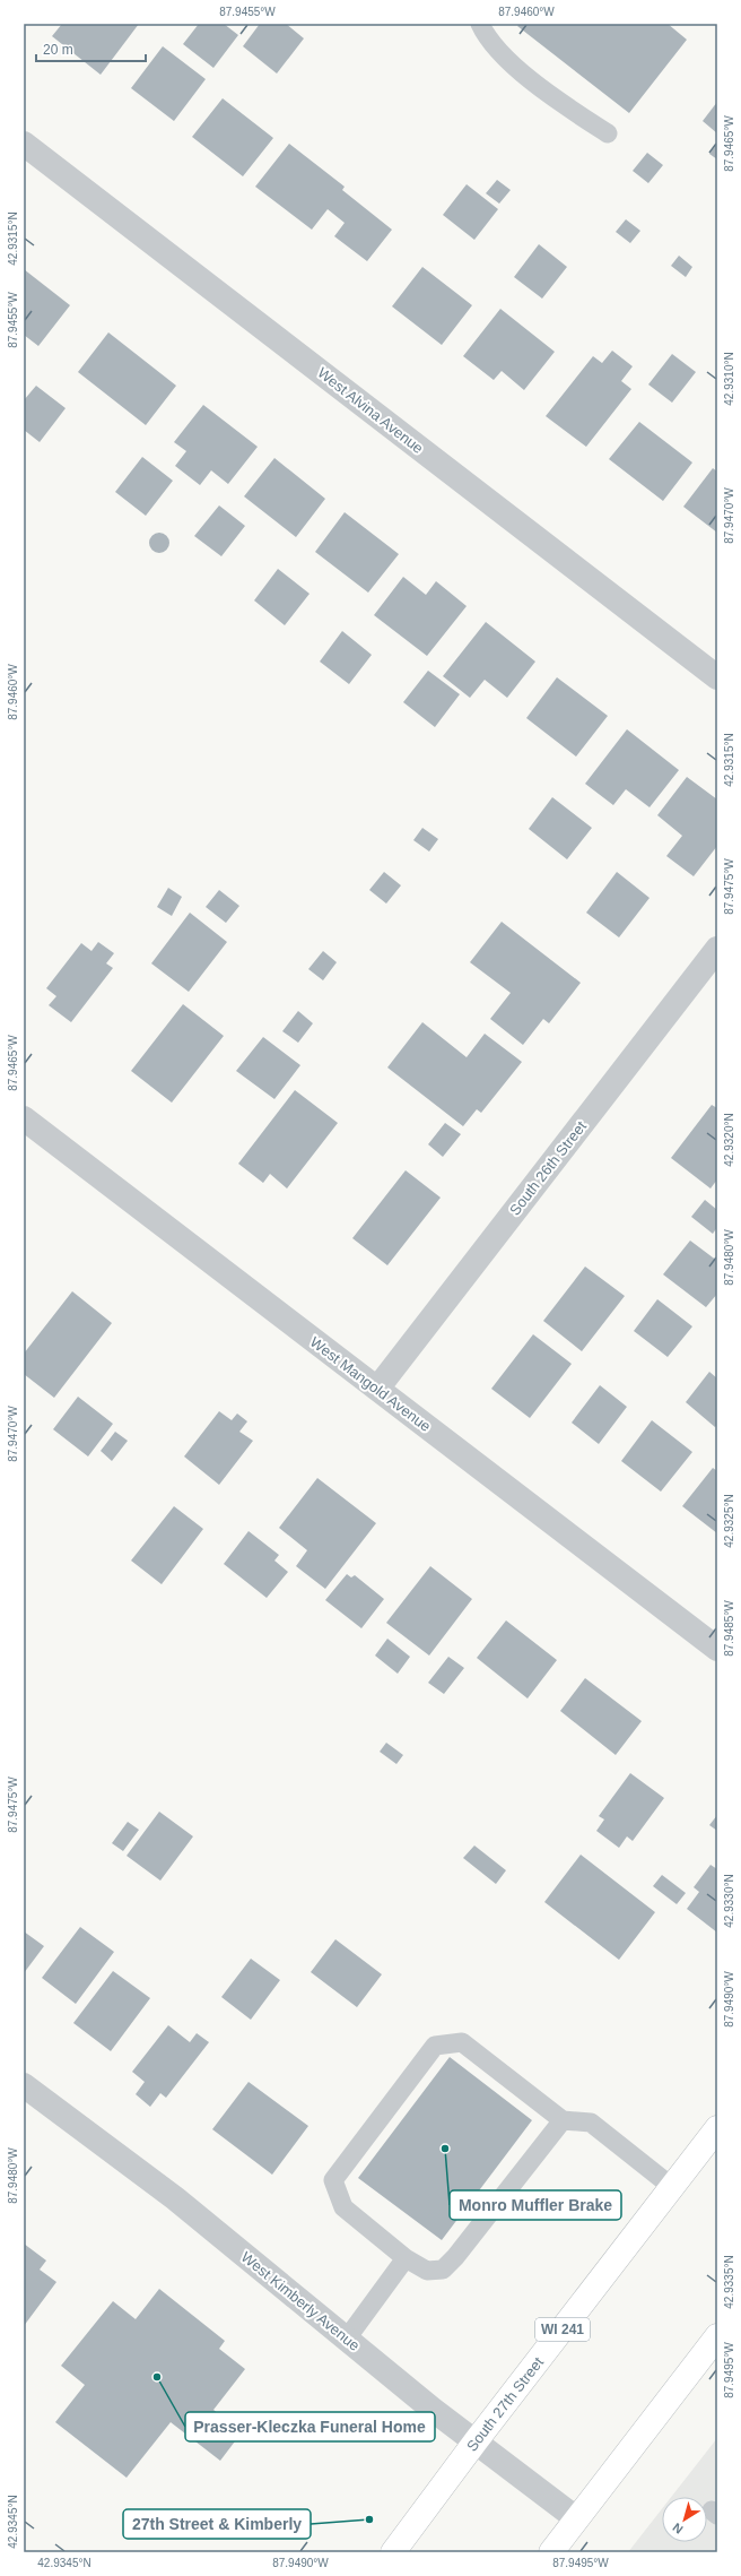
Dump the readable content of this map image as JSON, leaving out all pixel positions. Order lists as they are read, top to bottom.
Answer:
{
  "streets": {
    "main road": ["WI 241", "South 27th Street"],
    "street": [
      "West Alvina Avenue",
      "South 26th Street",
      "West Mangold Avenue",
      "West Kimberly Avenue"
    ]
  },
  "crossings": [
    ["South 26th Street", "West Mangold Avenue"],
    ["West Kimberly Avenue", "South 27th Street"]
  ],
  "places": ["Monro Muffler Brake", "Prasser-Kleczka Funeral Home", "27th Street & Kimberly"],
  "scale_bar": "20 m",
  "north": "bottom left",
  "coordinates": [
    "87.9455°W",
    "87.9460°W",
    "87.9465°W",
    "42.9315°N",
    "42.9310°N",
    "87.9470°W",
    "87.9475°W",
    "42.9320°N",
    "87.9480°W",
    "42.9325°N",
    "87.9485°W",
    "42.9330°N",
    "87.9490°W",
    "42.9335°N",
    "87.9495°W",
    "42.9345°N"
  ]
}
